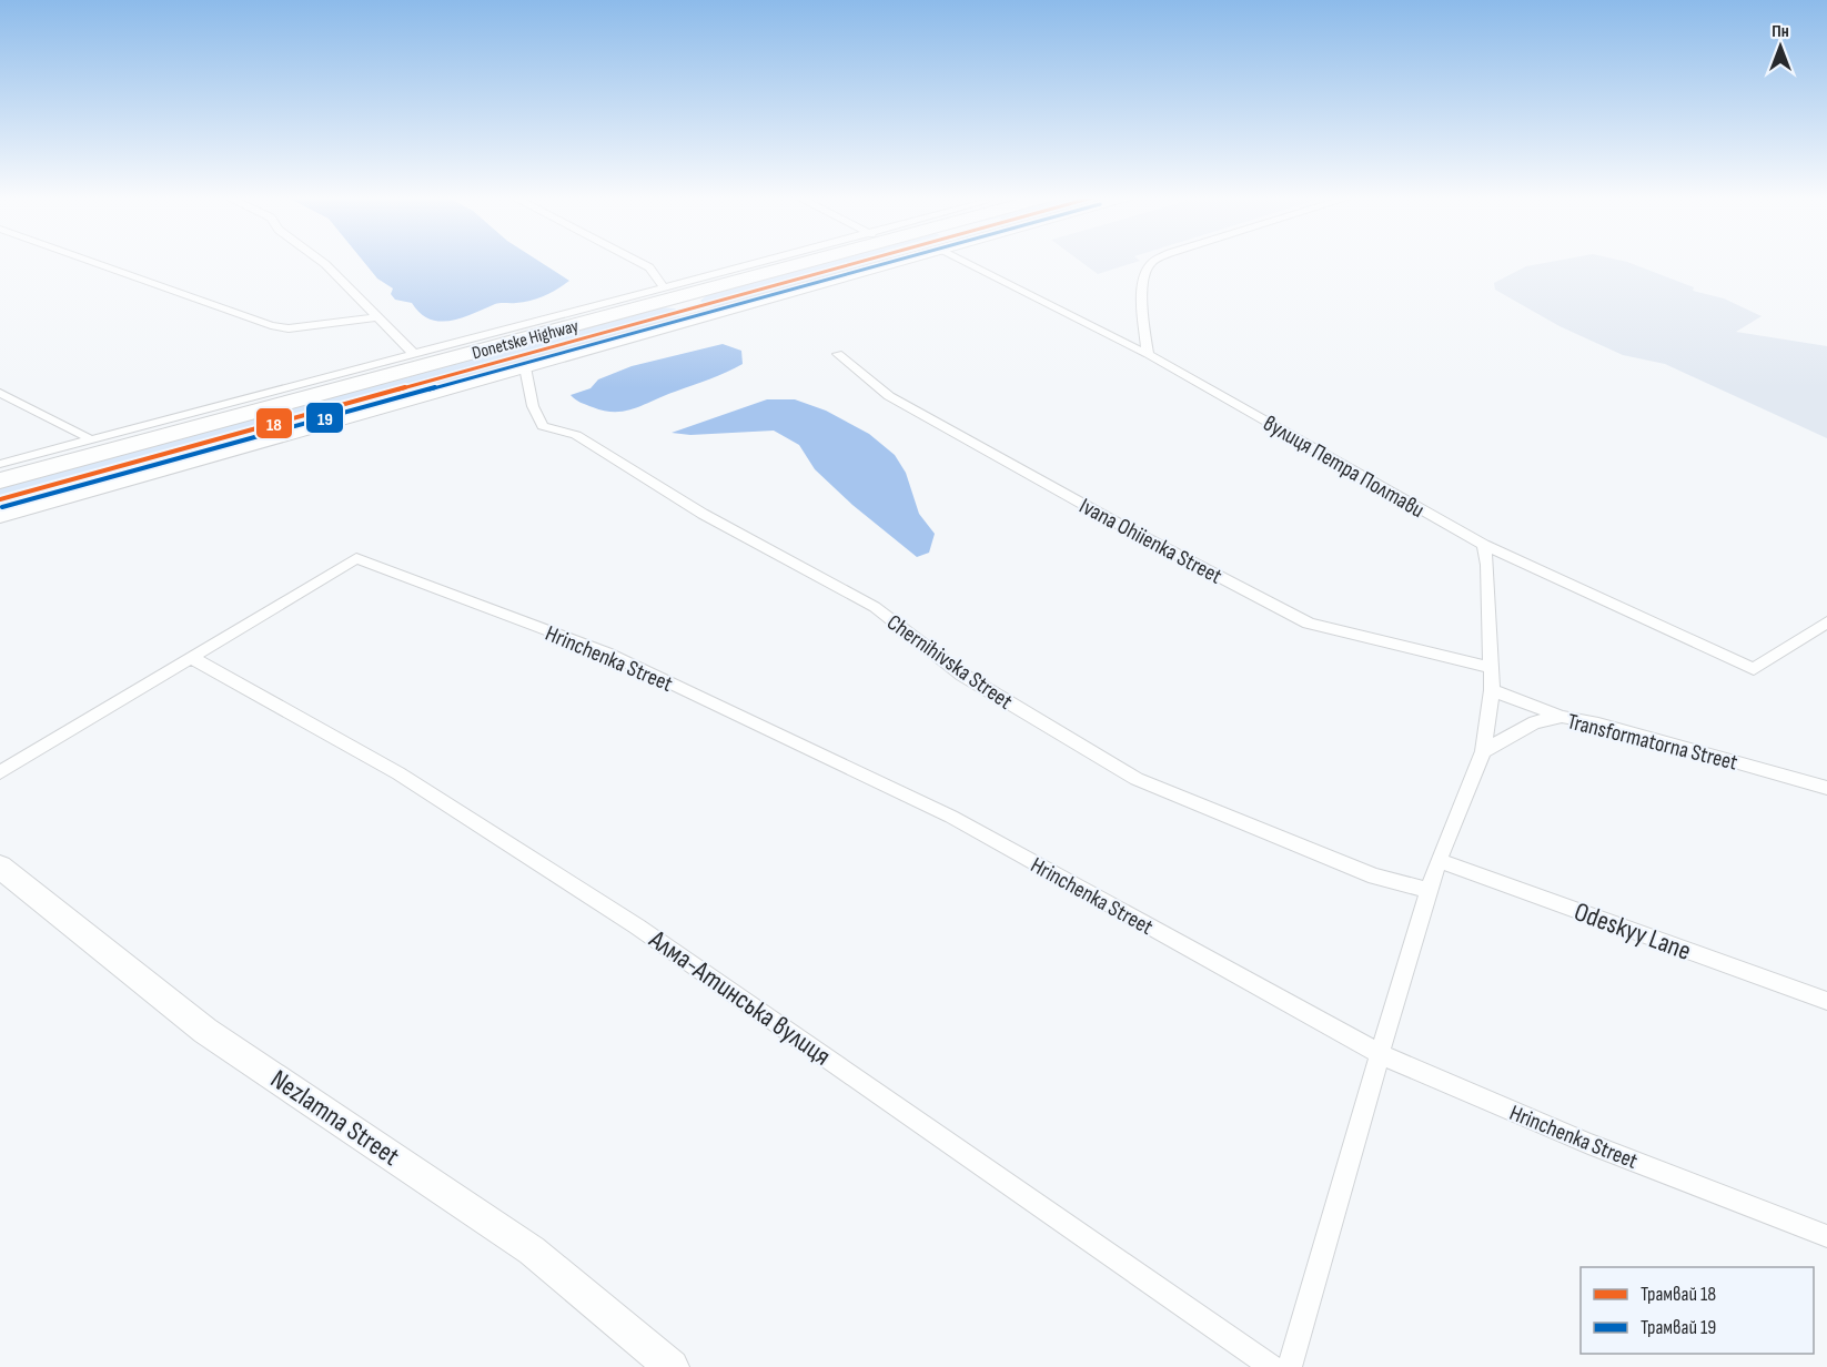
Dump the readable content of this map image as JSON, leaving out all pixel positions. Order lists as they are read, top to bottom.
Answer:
{
  "streets": {
    "highway": ["Donetske Highway"],
    "street": [
      "вулиця Петра Полтави",
      "Ivana Ohiienka Street",
      "Hrinchenka Street",
      "Chernihivska Street",
      "Transformatorna Street",
      "Odeskyy Lane",
      "Алма-Атинська вулиця",
      "Nezlamna Street"
    ]
  },
  "crossings": [
    ["Donetske Highway", "Chernihivska Street"],
    ["Hrinchenka Street", "Алма-Атинська вулиця"]
  ],
  "lines": ["tram line 18", "tram line 19"],
  "legend": ["Трамвай 18", "Трамвай 19"],
  "north": "top"
}
